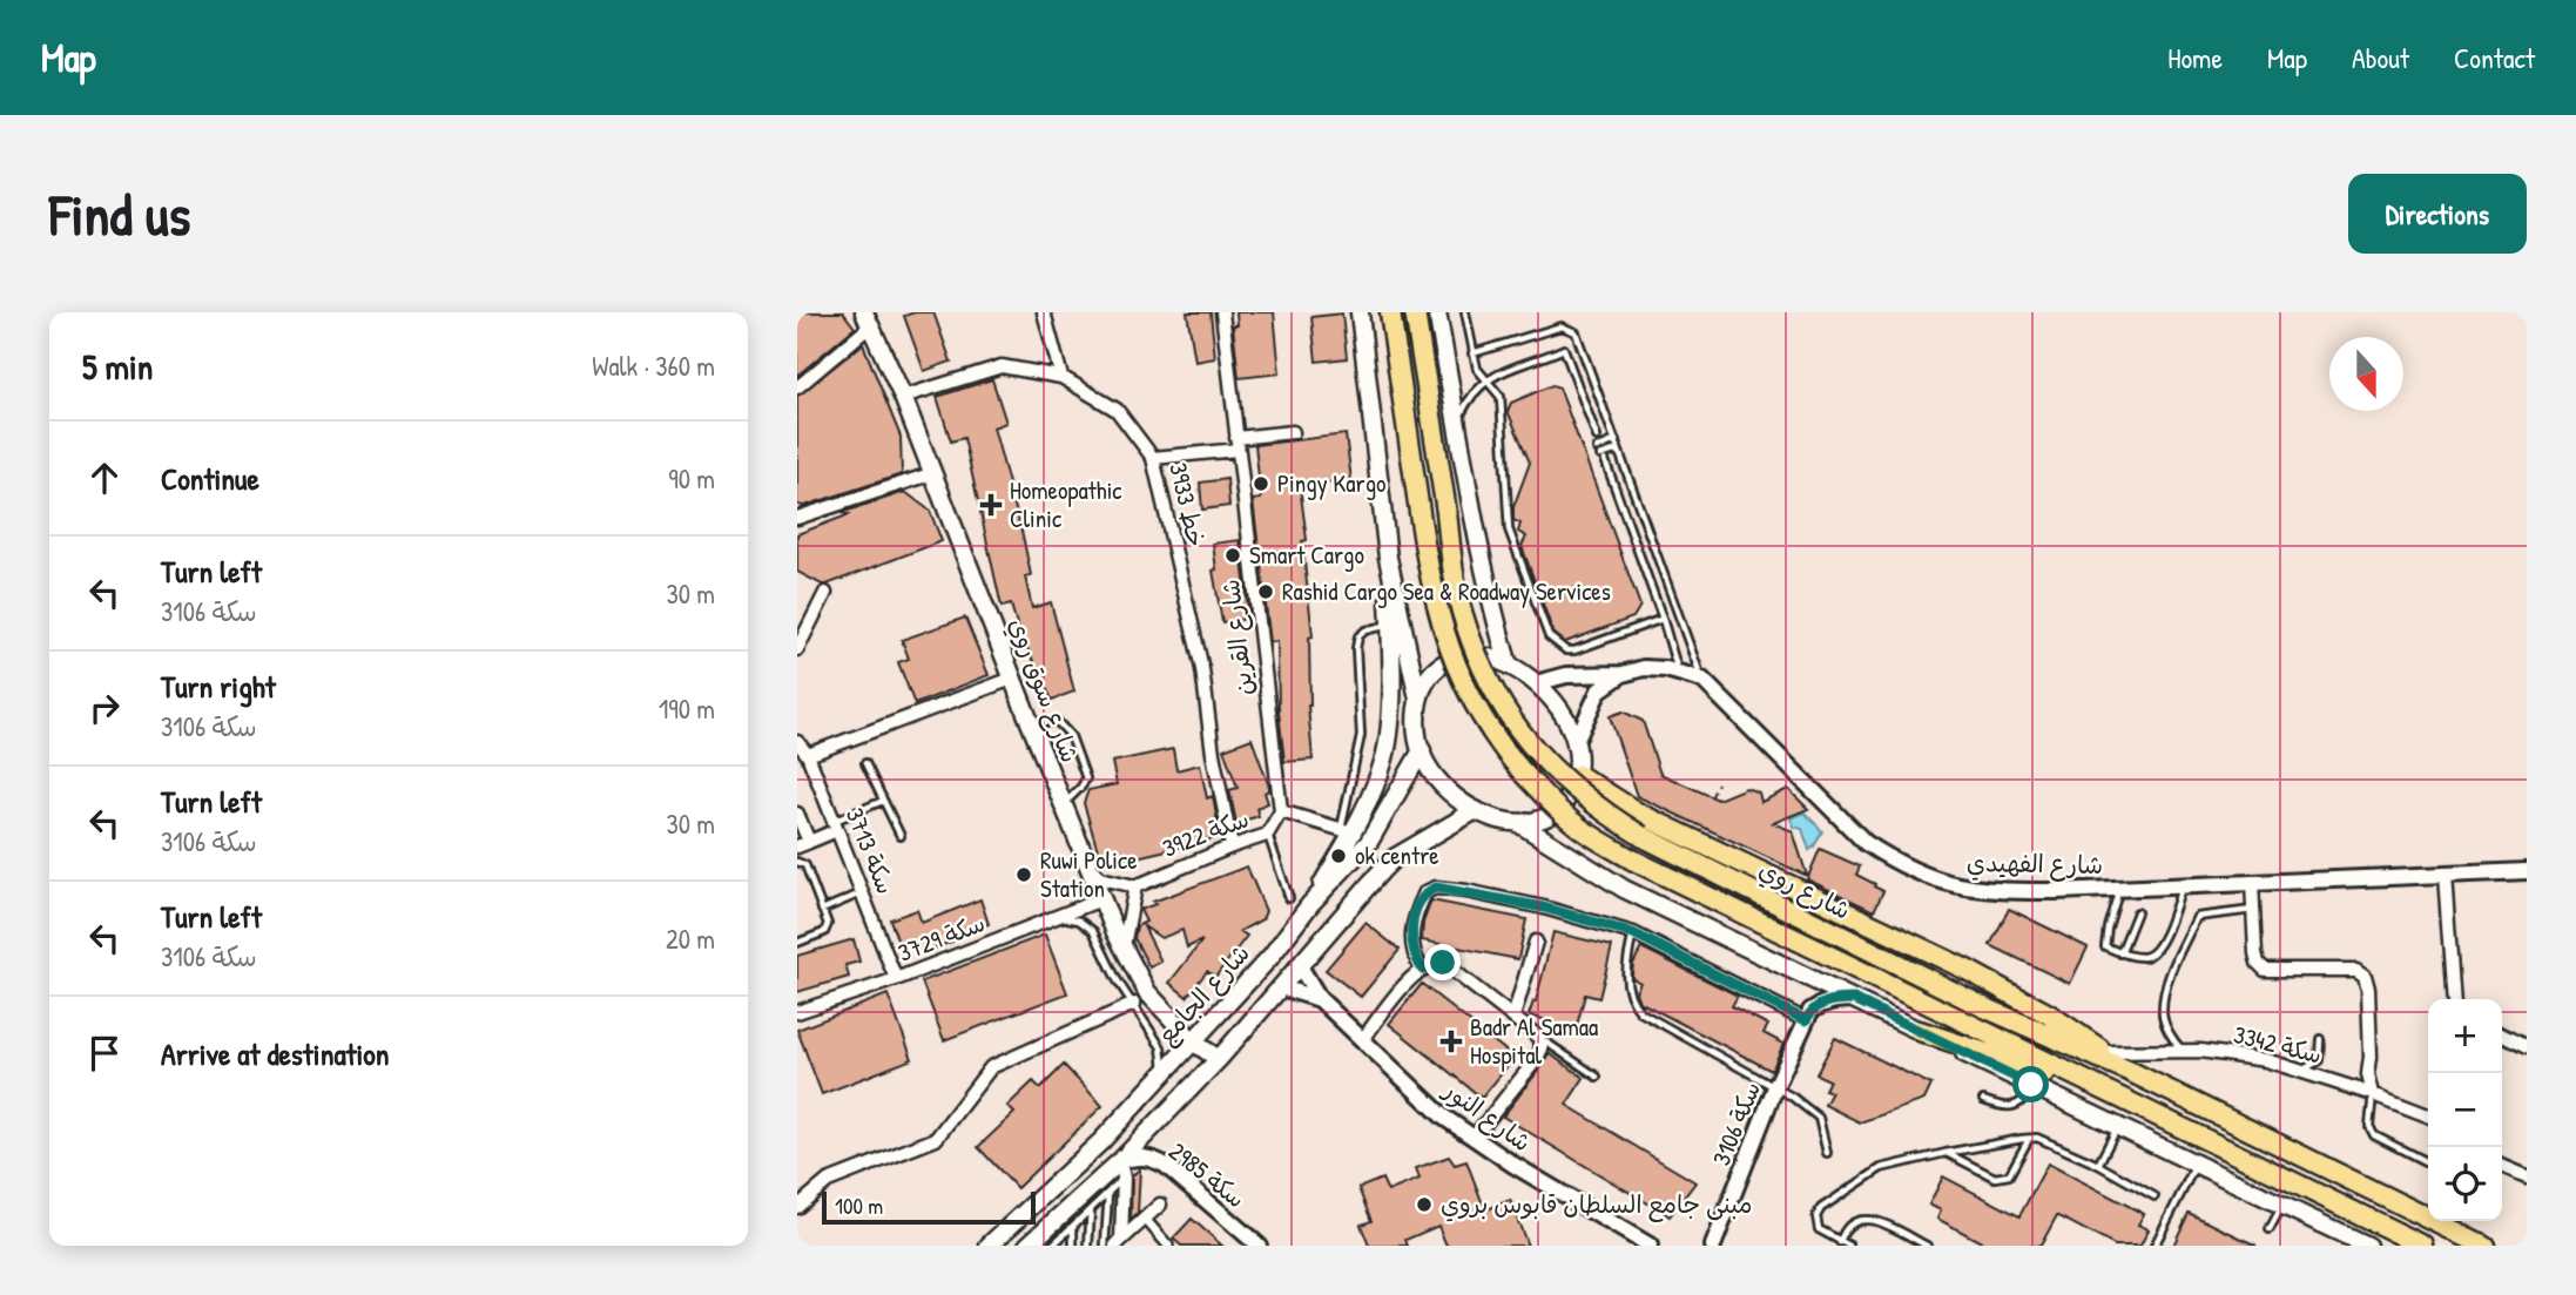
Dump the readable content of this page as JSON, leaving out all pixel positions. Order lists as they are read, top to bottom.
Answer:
{
  "streets": {
    "main road": ["شارع سوق روي", "شارع روي", "شارع الجامع"],
    "street": [
      "3933 خط",
      "شارع القرين",
      "سكة 3922",
      "سكة 3713",
      "شارع الفهيدي",
      "سكة 3729",
      "سكة 3342",
      "شارع النور",
      "سكة 3106",
      "سكة 2985"
    ]
  },
  "crossings": [
    ["3933 خط", "شارع سوق روي"],
    ["3933 خط", "سكة 3922"],
    ["شارع القرين", "سكة 3922"],
    ["شارع سوق روي", "سكة 3729"],
    ["شارع سوق روي", "شارع الجامع"],
    ["سكة 3713", "سكة 3729"],
    ["شارع الفهيدي", "شارع الجامع"]
  ],
  "places": {
    "other": [
      "Pingy Kargo",
      "Smart Cargo",
      "Rashid Cargo Sea & Roadway Services",
      "ok centre",
      "Ruwi Police Station",
      "مبنى جامع السلطان قابوس بروي"
    ],
    "health": ["Homeopathic Clinic", "Badr Al Samaa Hospital"]
  },
  "scale_bar": "100 m",
  "north": "bottom",
  "page": {
    "header": "Map",
    "nav": [
      "Home",
      "Map",
      "About",
      "Contact"
    ],
    "buttons": "Directions",
    "title": "Find us",
    "heading": ["5 min", "Walk · 360 m"],
    "list": [
      ["Continue", "90 m"],
      ["Turn left", "سكة 3106", "30 m"],
      ["Turn right", "سكة 3106", "190 m"],
      ["Turn left", "سكة 3106", "30 m"],
      ["Turn left", "سكة 3106", "20 m"],
      "Arrive at destination"
    ],
    "map_buttons": ["+", "−"],
    "scale": "100 m"
  }
}
